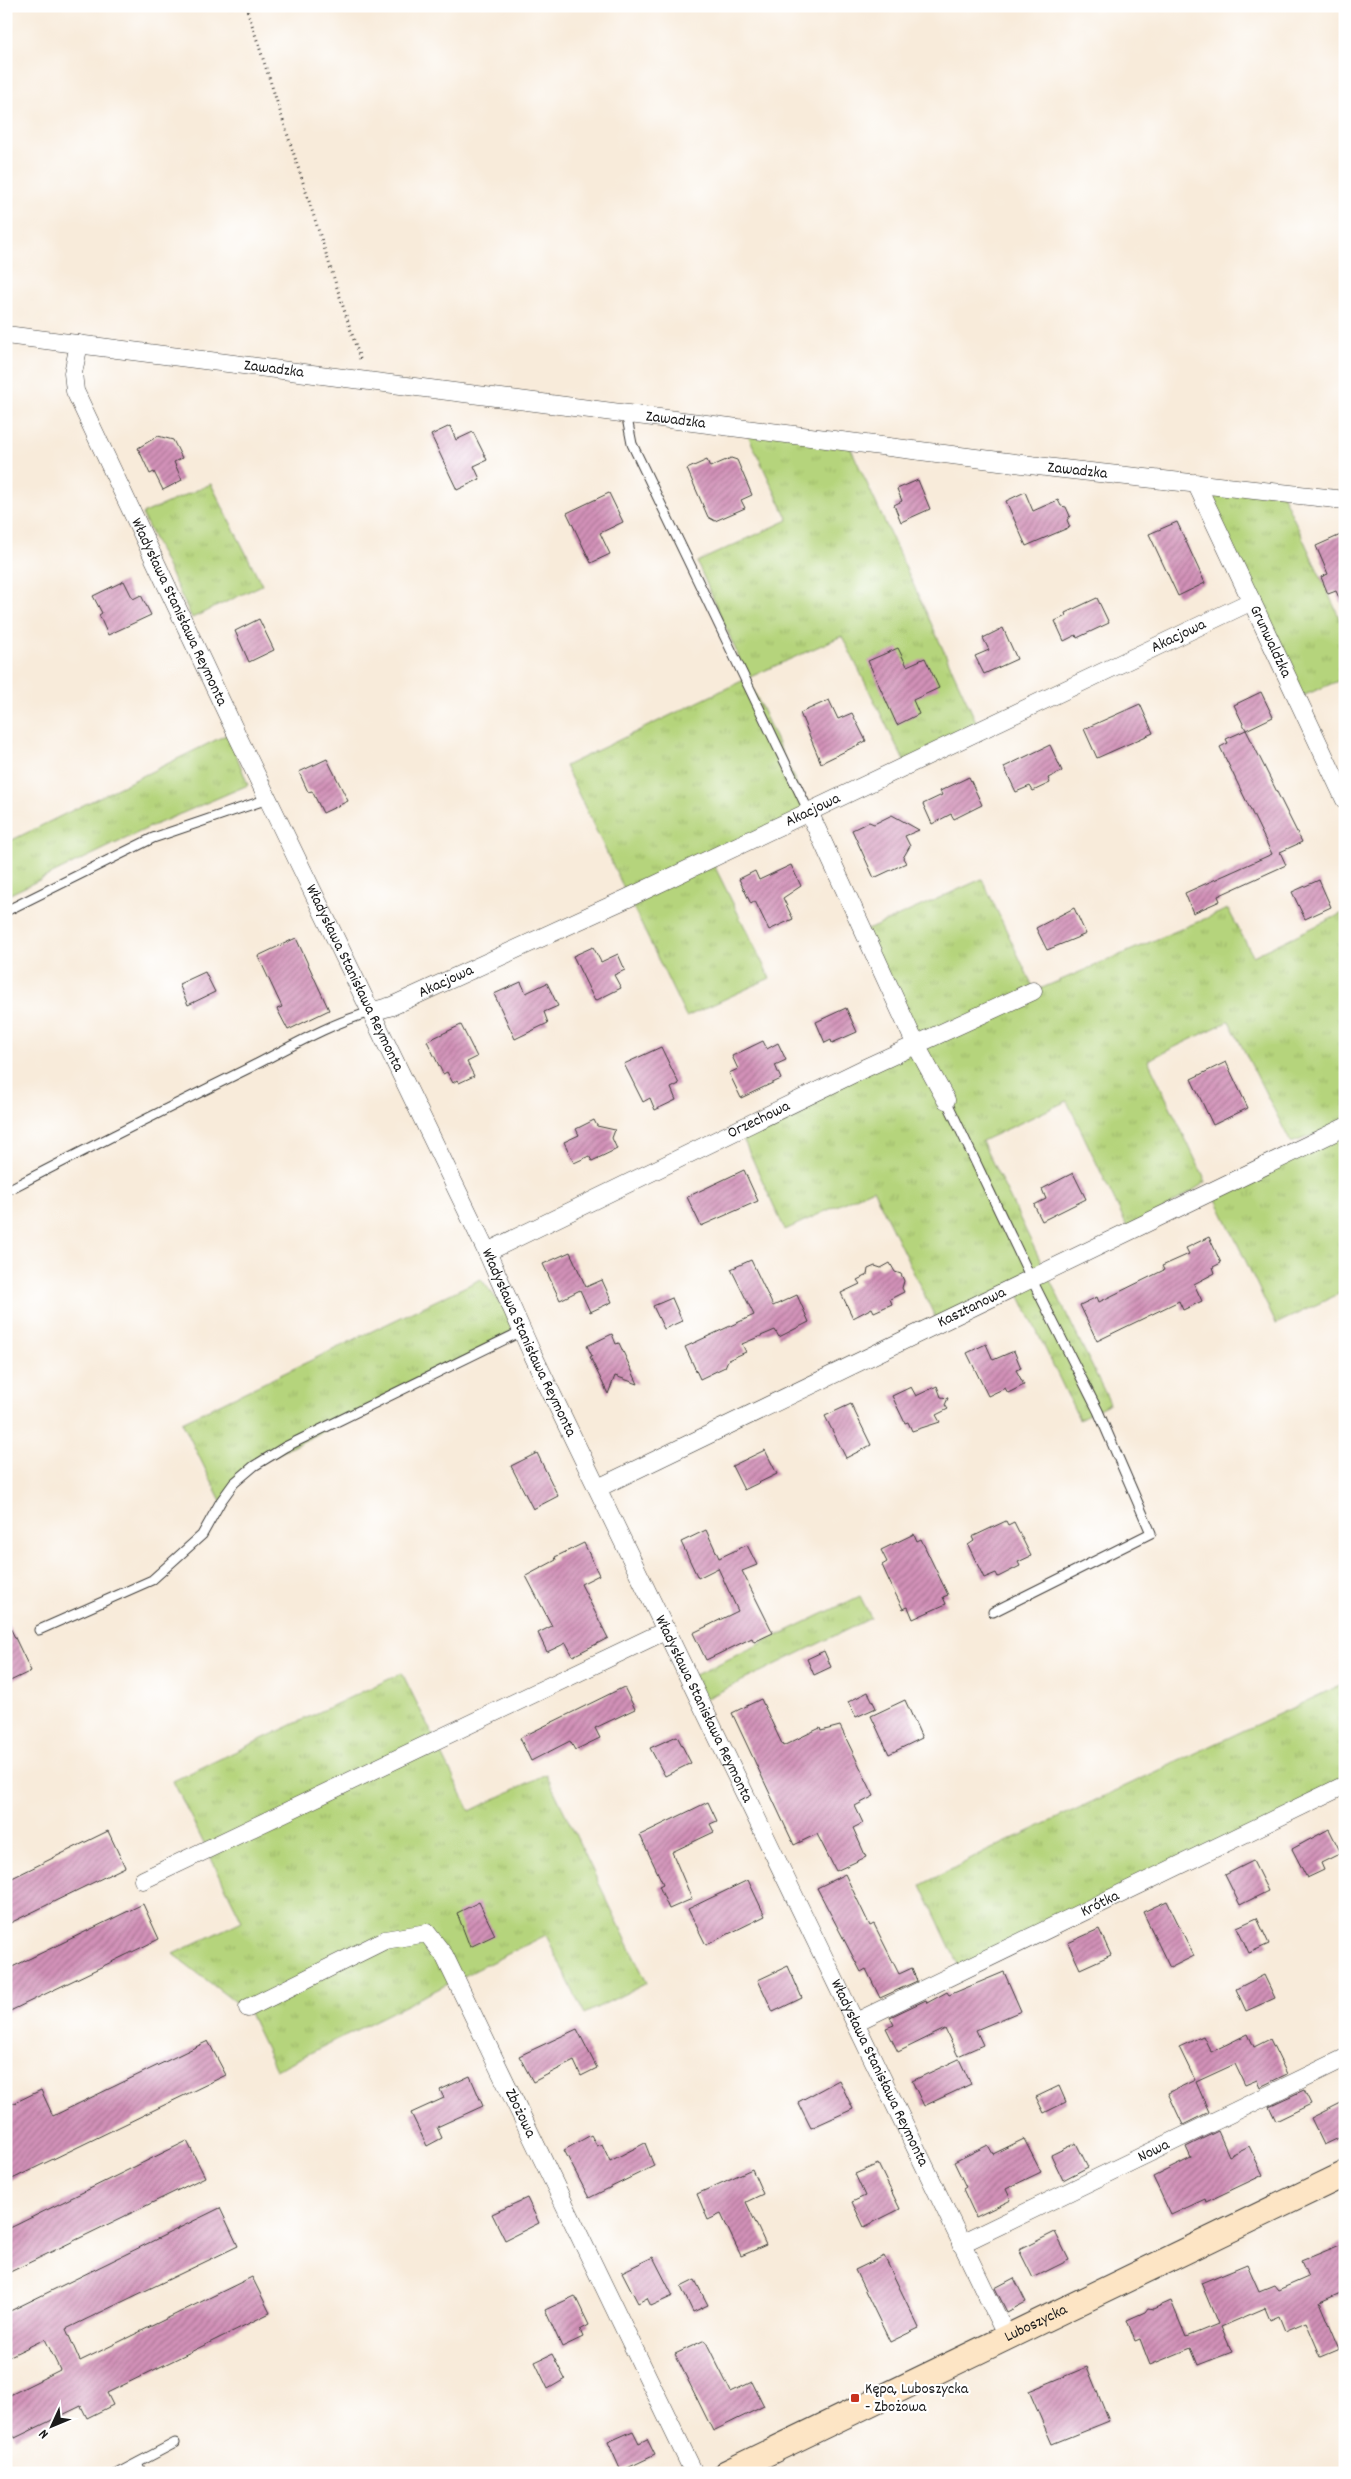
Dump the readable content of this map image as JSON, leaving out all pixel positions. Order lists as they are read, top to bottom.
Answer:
{
  "streets": {
    "street": [
      "Zawadzka",
      "Władysława Stanisława Reymonta",
      "Akacjowa",
      "Grunwaldzka",
      "Orzechowa",
      "Kasztanowa",
      "Krótka",
      "Zbożowa",
      "Nowa",
      "Luboszycka"
    ]
  },
  "crossings": [
    ["Zawadzka", "Władysława Stanisława Reymonta"],
    ["Zawadzka", "Grunwaldzka"],
    ["Władysława Stanisława Reymonta", "Akacjowa"],
    ["Władysława Stanisława Reymonta", "Orzechowa"],
    ["Władysława Stanisława Reymonta", "Kasztanowa"],
    ["Władysława Stanisława Reymonta", "Krótka"],
    ["Władysława Stanisława Reymonta", "Nowa"],
    ["Władysława Stanisława Reymonta", "Luboszycka"],
    ["Akacjowa", "Grunwaldzka"]
  ],
  "places": {
    "transit": ["Kępa, Luboszycka - Zbożowa"]
  },
  "north": "bottom left"
}
